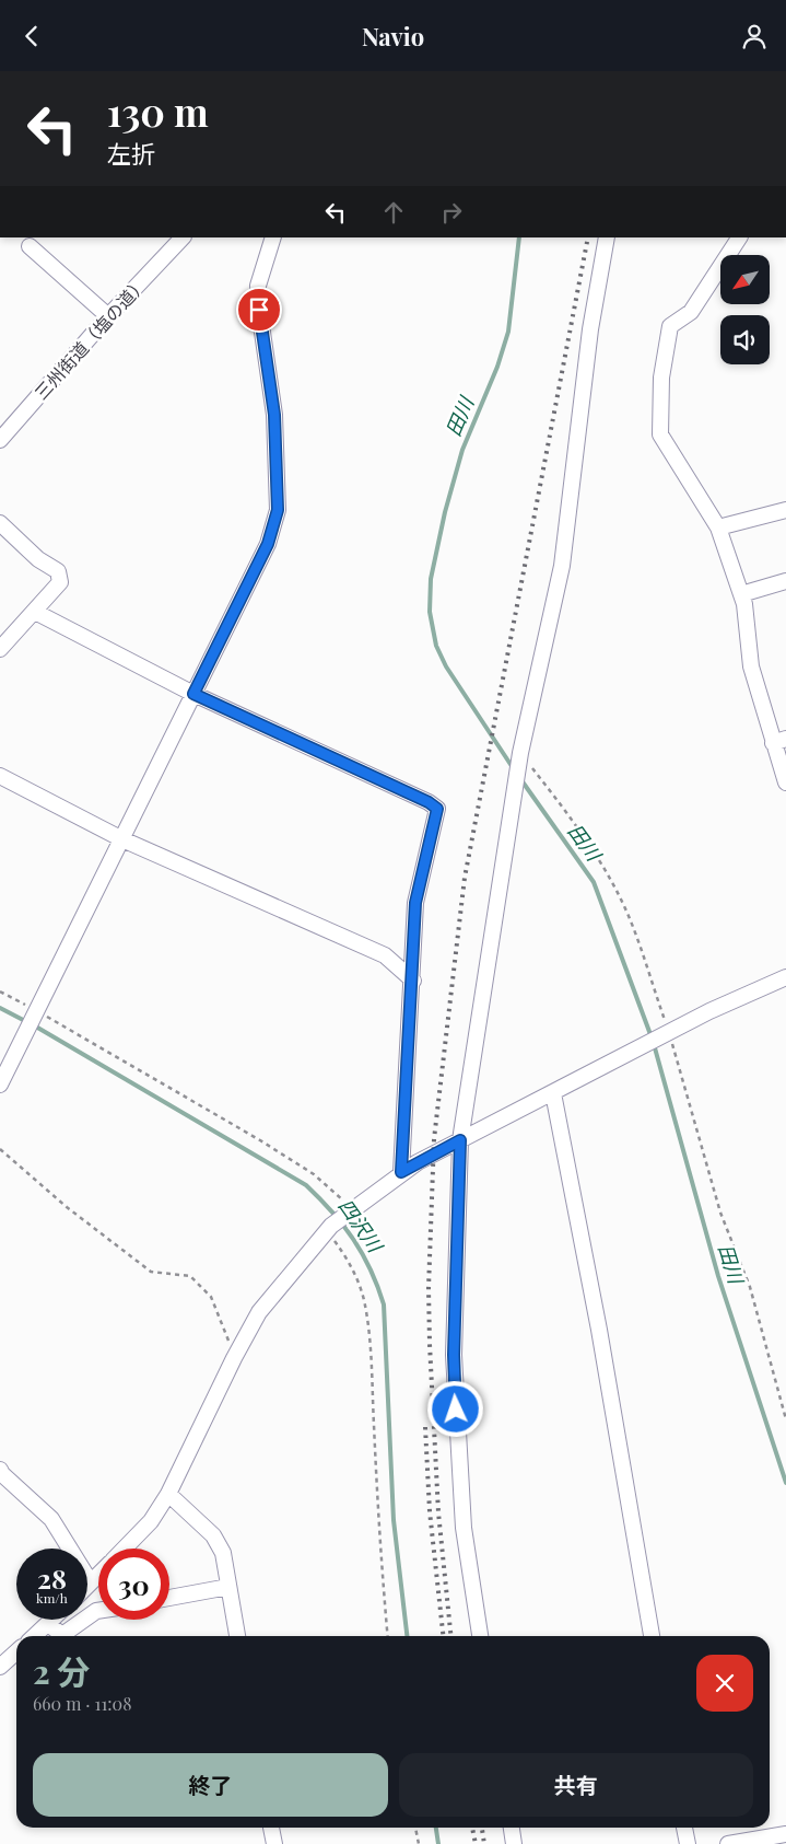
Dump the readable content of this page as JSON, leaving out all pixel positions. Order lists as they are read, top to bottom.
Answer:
{
  "streets": {
    "street": ["三州街道（塩の道）"]
  },
  "water": ["田川", "四沢川"],
  "north": "bottom left",
  "page": {
    "header": "Navio",
    "turn": ["130 m", "左折"],
    "speed": "28 km/h",
    "limit": "30",
    "heading": ["2 分", "660 m · 11:08"],
    "buttons": ["終了", "共有"]
  }
}
